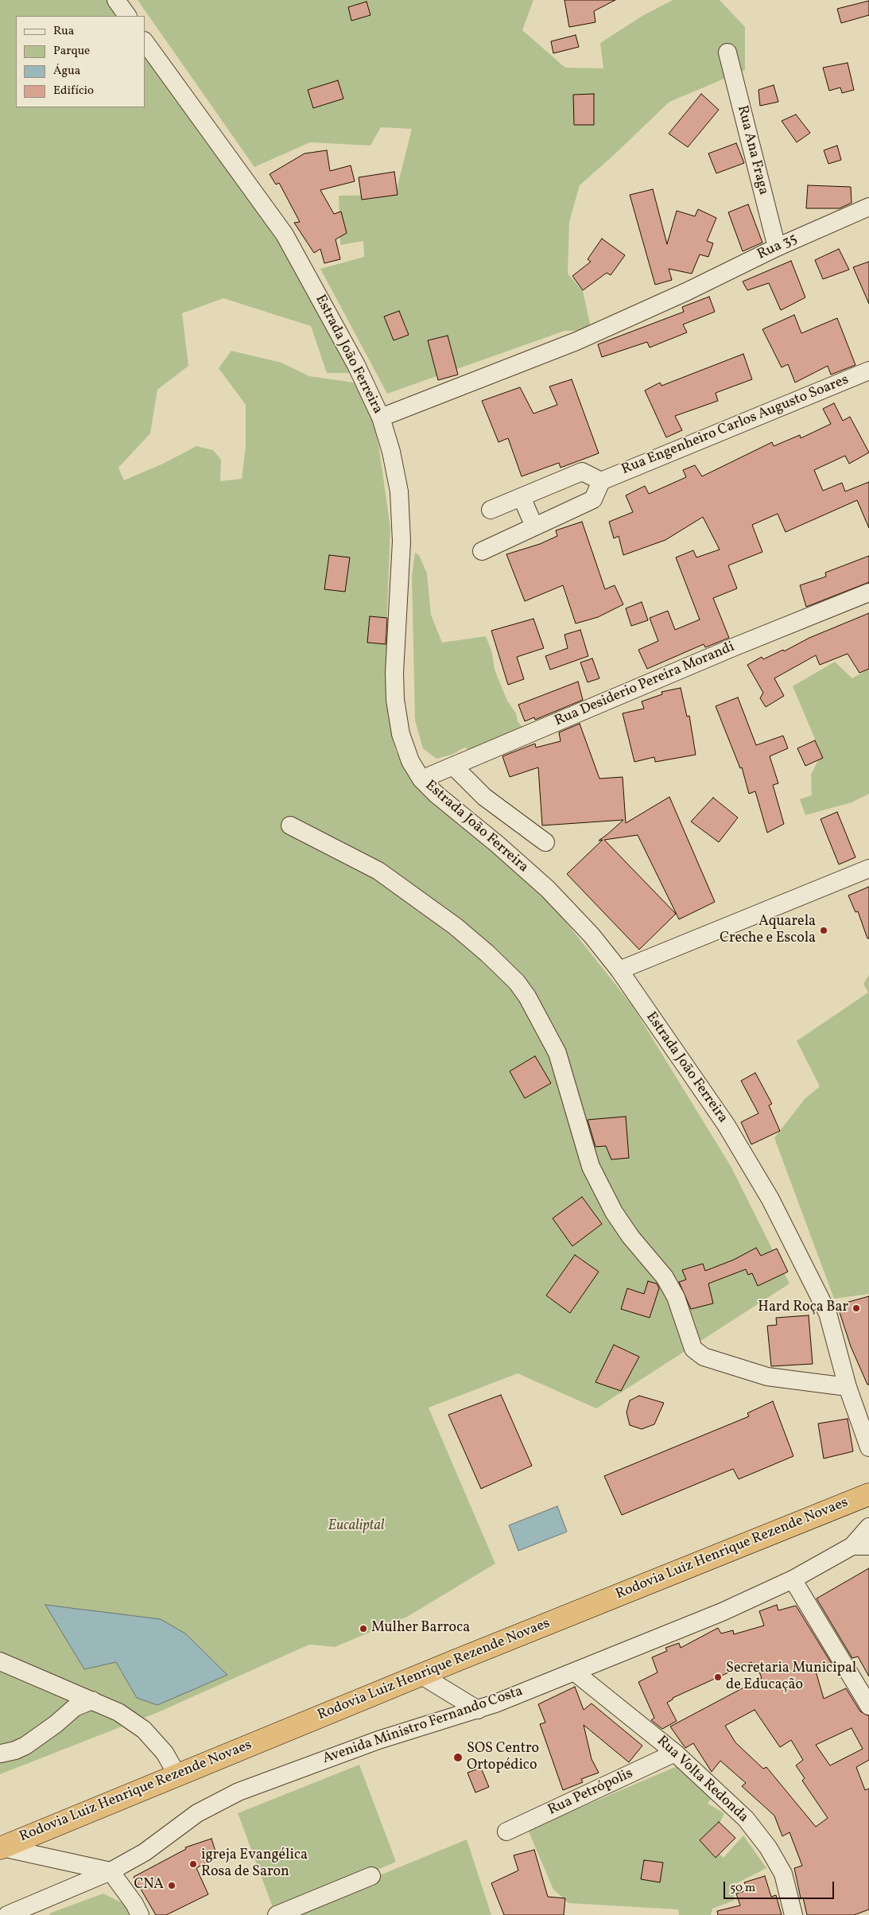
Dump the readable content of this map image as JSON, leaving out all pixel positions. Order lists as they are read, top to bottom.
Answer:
{
  "streets": {
    "highway": ["Rodovia Luiz Henrique Rezende Novaes"],
    "street": [
      "Rua Ana Fraga",
      "Rua 35",
      "Estrada João Ferreira",
      "Rua Engenheiro Carlos Augusto Soares",
      "Rua Desiderio Pereira Morandi",
      "Avenida Ministro Fernando Costa",
      "Rua Volta Redonda",
      "Rua Petrópolis"
    ]
  },
  "crossings": [
    ["Rua Ana Fraga", "Rua 35"],
    ["Rua 35", "Estrada João Ferreira"],
    ["Estrada João Ferreira", "Rua Desiderio Pereira Morandi"],
    ["Avenida Ministro Fernando Costa", "Rua Volta Redonda"],
    ["Rua Volta Redonda", "Rua Petrópolis"]
  ],
  "parks": ["Eucaliptal"],
  "places": [
    "Aquarela Creche e Escola",
    "Hard Roça Bar",
    "Mulher Barroca",
    "Secretaria Municipal de Educação",
    "SOS Centro Ortopédico",
    "igreja Evangélica Rosa de Saron",
    "CNA"
  ],
  "legend": [
    "Rua",
    "Parque",
    "Água",
    "Edifício"
  ],
  "scale_bar": "50 m"
}
